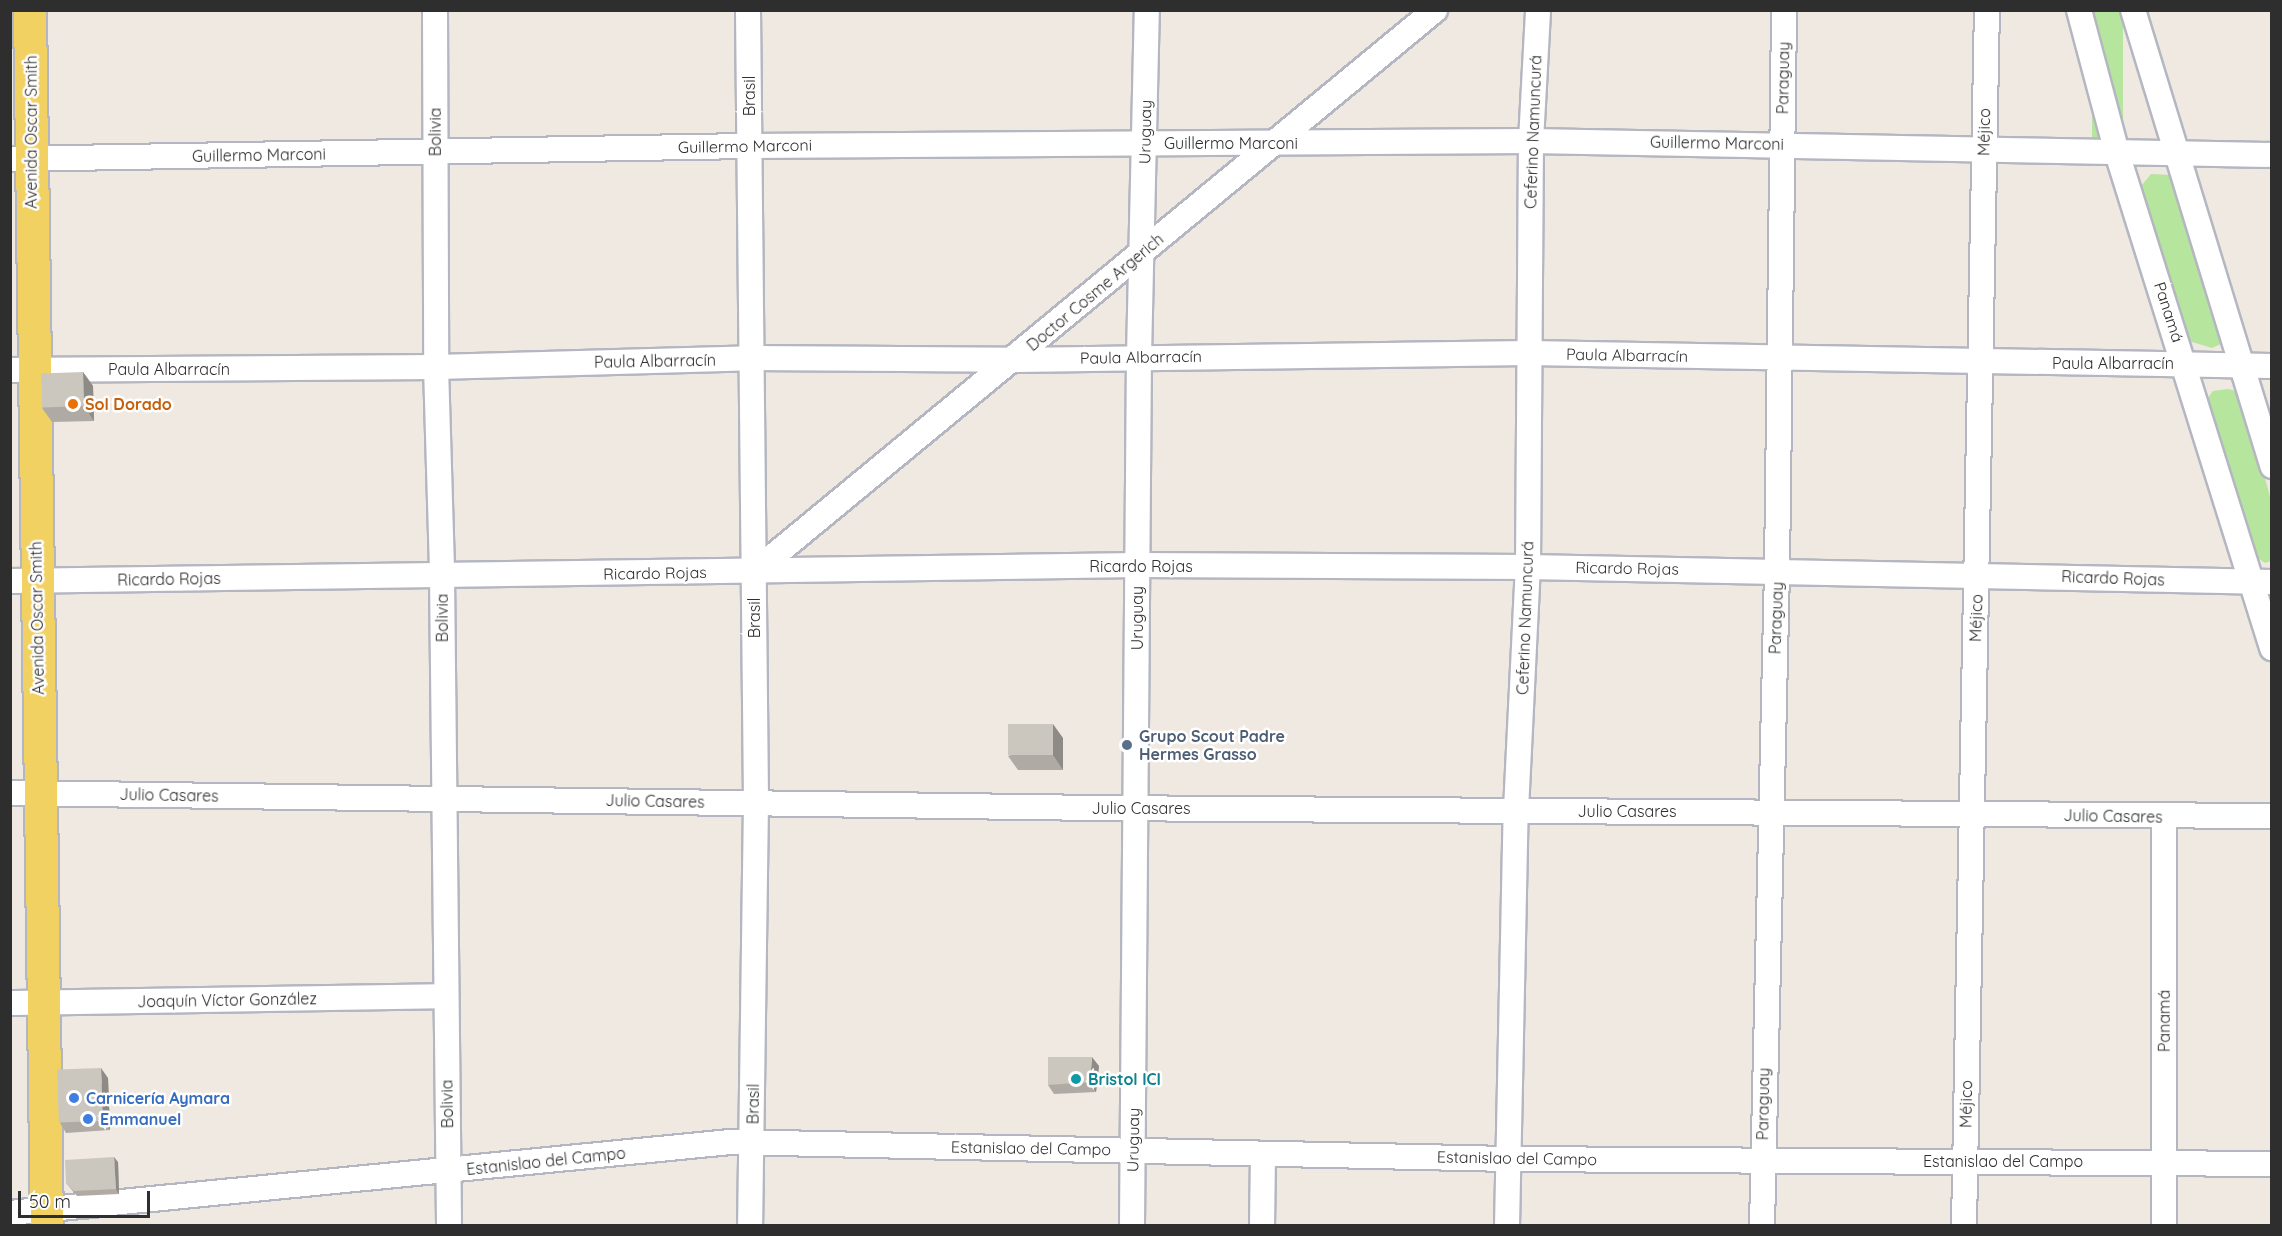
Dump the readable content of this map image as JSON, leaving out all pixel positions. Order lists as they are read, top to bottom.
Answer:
{
  "streets": {
    "main road": ["Avenida Oscar Smith"],
    "street": [
      "Paraguay",
      "Brasil",
      "Bolivia",
      "Uruguay",
      "Ceferino Namuncurá",
      "Méjico",
      "Guillermo Marconi",
      "Doctor Cosme Argerich",
      "Panamá",
      "Paula Albarracín",
      "Ricardo Rojas",
      "Julio Casares",
      "Joaquín Víctor González",
      "Estanislao del Campo"
    ]
  },
  "crossings": [
    ["Paraguay", "Guillermo Marconi"],
    ["Paraguay", "Paula Albarracín"],
    ["Paraguay", "Ricardo Rojas"],
    ["Paraguay", "Julio Casares"],
    ["Paraguay", "Estanislao del Campo"],
    ["Brasil", "Guillermo Marconi"],
    ["Brasil", "Doctor Cosme Argerich"],
    ["Brasil", "Paula Albarracín"],
    ["Brasil", "Ricardo Rojas"],
    ["Brasil", "Julio Casares"],
    ["Brasil", "Estanislao del Campo"],
    ["Avenida Oscar Smith", "Guillermo Marconi"],
    ["Avenida Oscar Smith", "Paula Albarracín"],
    ["Avenida Oscar Smith", "Ricardo Rojas"],
    ["Avenida Oscar Smith", "Julio Casares"],
    ["Avenida Oscar Smith", "Joaquín Víctor González"],
    ["Avenida Oscar Smith", "Estanislao del Campo"],
    ["Bolivia", "Guillermo Marconi"],
    ["Bolivia", "Paula Albarracín"],
    ["Bolivia", "Ricardo Rojas"],
    ["Bolivia", "Julio Casares"],
    ["Bolivia", "Joaquín Víctor González"],
    ["Bolivia", "Estanislao del Campo"],
    ["Uruguay", "Guillermo Marconi"],
    ["Uruguay", "Doctor Cosme Argerich"],
    ["Uruguay", "Paula Albarracín"],
    ["Uruguay", "Ricardo Rojas"],
    ["Uruguay", "Julio Casares"],
    ["Uruguay", "Estanislao del Campo"],
    ["Ceferino Namuncurá", "Guillermo Marconi"],
    ["Ceferino Namuncurá", "Paula Albarracín"],
    ["Ceferino Namuncurá", "Ricardo Rojas"],
    ["Ceferino Namuncurá", "Julio Casares"],
    ["Ceferino Namuncurá", "Estanislao del Campo"],
    ["Méjico", "Guillermo Marconi"],
    ["Méjico", "Paula Albarracín"],
    ["Méjico", "Ricardo Rojas"],
    ["Méjico", "Julio Casares"],
    ["Méjico", "Estanislao del Campo"],
    ["Guillermo Marconi", "Doctor Cosme Argerich"],
    ["Guillermo Marconi", "Panamá"],
    ["Doctor Cosme Argerich", "Paula Albarracín"],
    ["Doctor Cosme Argerich", "Ricardo Rojas"],
    ["Panamá", "Paula Albarracín"],
    ["Panamá", "Ricardo Rojas"],
    ["Panamá", "Julio Casares"],
    ["Panamá", "Estanislao del Campo"]
  ],
  "places": [
    "Sol Dorado",
    "Grupo Scout Padre Hermes Grasso",
    "Bristol ICI",
    "Carnicería Aymara",
    "Emmanuel"
  ],
  "scale_bar": "50 m"
}
